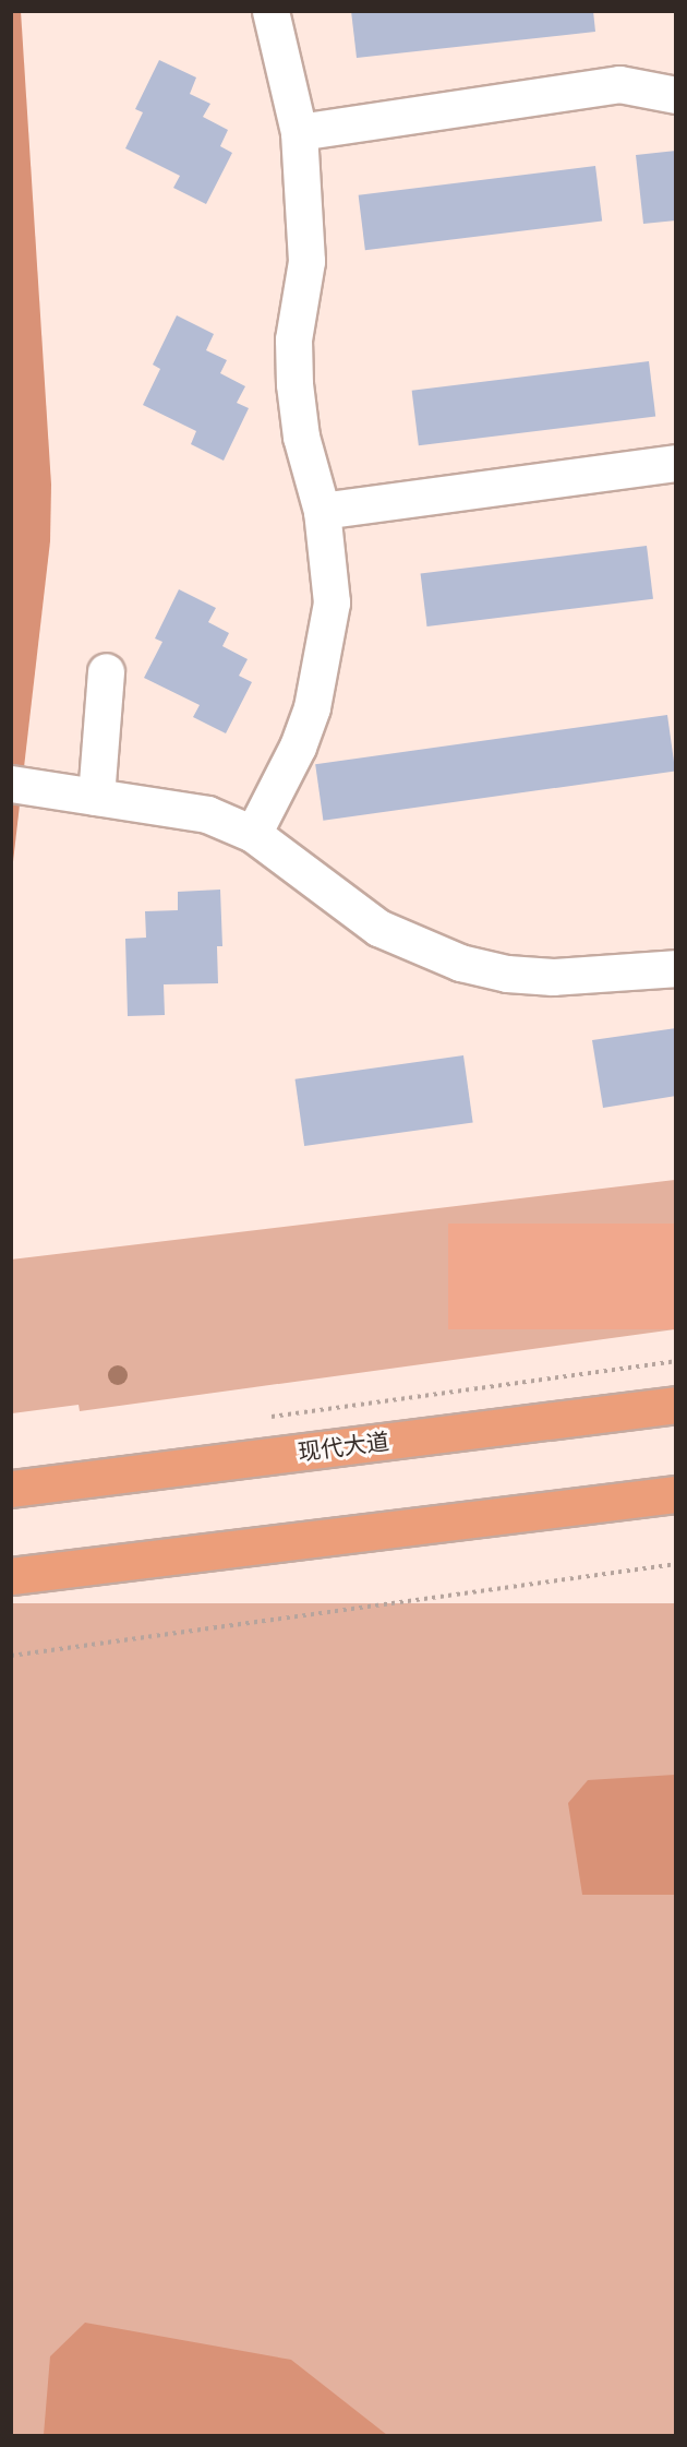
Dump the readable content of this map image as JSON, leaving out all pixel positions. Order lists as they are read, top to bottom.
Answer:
{
  "streets": {
    "main road": ["现代大道"]
  }
}
